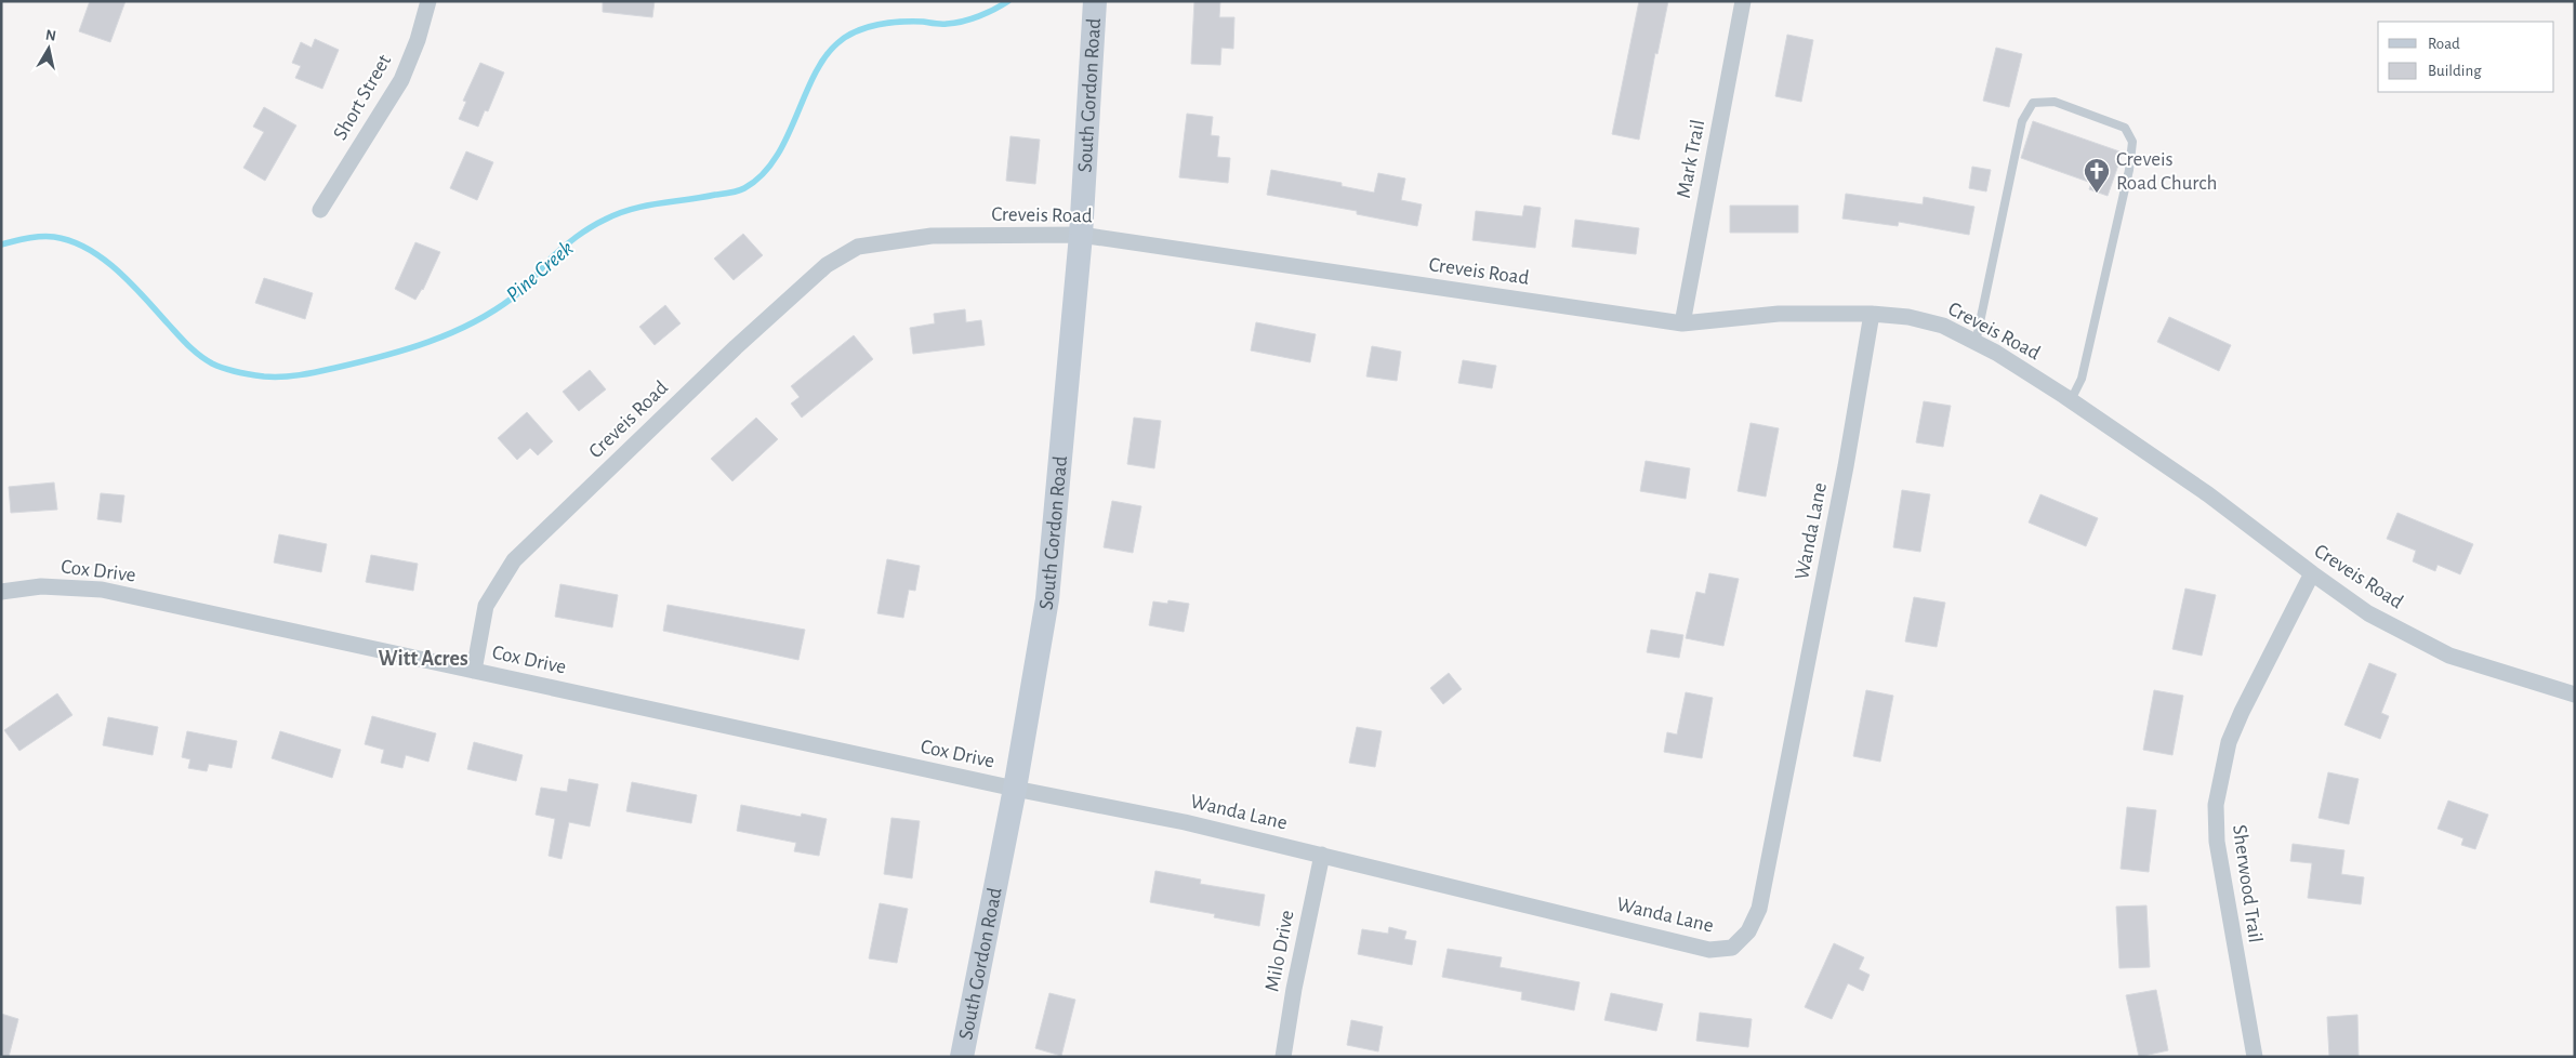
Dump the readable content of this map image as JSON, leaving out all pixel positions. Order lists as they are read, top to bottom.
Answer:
{
  "streets": {
    "street": [
      "South Gordon Road",
      "Short Street",
      "Mark Trail",
      "Creveis Road",
      "Wanda Lane",
      "Cox Drive",
      "Sherwood Trail",
      "Milo Drive"
    ]
  },
  "crossings": [
    ["South Gordon Road", "Creveis Road"],
    ["South Gordon Road", "Wanda Lane"],
    ["South Gordon Road", "Cox Drive"],
    ["Mark Trail", "Creveis Road"],
    ["Creveis Road", "Wanda Lane"],
    ["Creveis Road", "Cox Drive"],
    ["Creveis Road", "Sherwood Trail"],
    ["Wanda Lane", "Cox Drive"],
    ["Wanda Lane", "Milo Drive"]
  ],
  "districts": ["Witt Acres"],
  "water": ["Pine Creek"],
  "places": {
    "church": ["Creveis Road Church"]
  },
  "legend": ["Road", "Building"],
  "north": "top"
}
